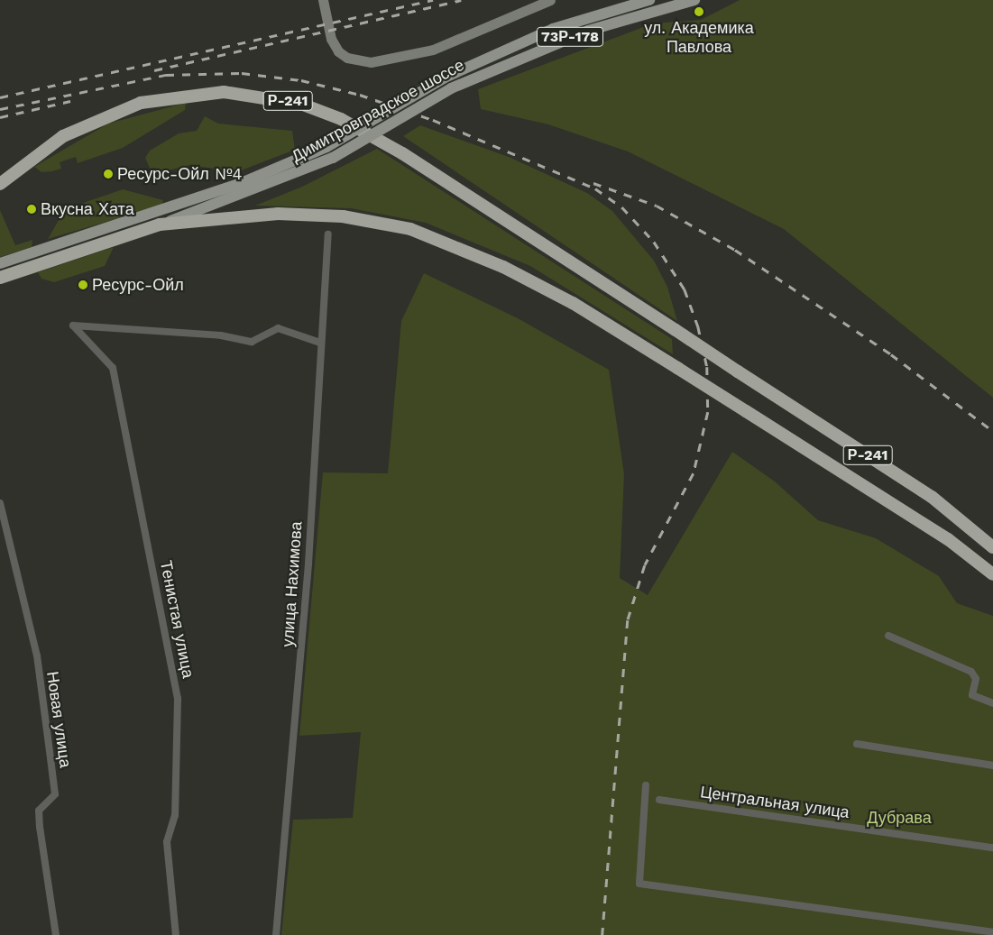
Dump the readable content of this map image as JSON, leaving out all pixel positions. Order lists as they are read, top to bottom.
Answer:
{
  "streets": {
    "highway": ["Р-241", "Димитровградское шоссе"],
    "main road": ["73Р-178"],
    "street": [
      "улица Нахимова",
      "Тенистая улица",
      "Новая улица",
      "Центральная улица"
    ]
  },
  "crossings": [
    ["Р-241", "Димитровградское шоссе"],
    ["улица Нахимова", "Тенистая улица"]
  ],
  "parks": ["Дубрава"],
  "places": [
    "ул. Академика Павлова",
    "Ресурс-Ойл №4",
    "Вкусна Хата",
    "Ресурс-Ойл"
  ]
}
